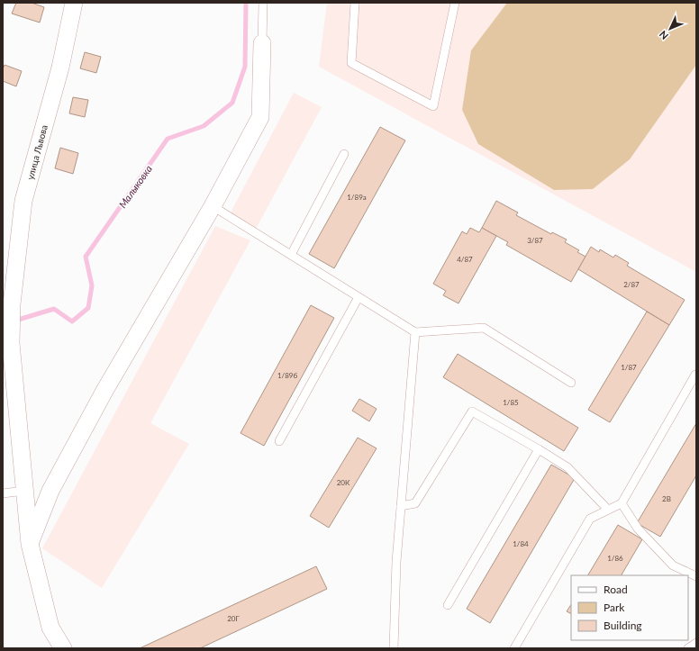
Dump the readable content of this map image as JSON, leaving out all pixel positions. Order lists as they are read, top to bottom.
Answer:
{
  "streets": {
    "street": ["улица Львова"]
  },
  "water": ["Малыковка"],
  "house_numbers": [
    "1/89а",
    "3/87",
    "4/87",
    "2/87",
    "1/87",
    "1/89б",
    "1/85",
    "20К",
    "2В",
    "1/84",
    "1/86",
    "20Г"
  ],
  "legend": ["Road", "Park", "Building"],
  "north": "bottom left"
}
